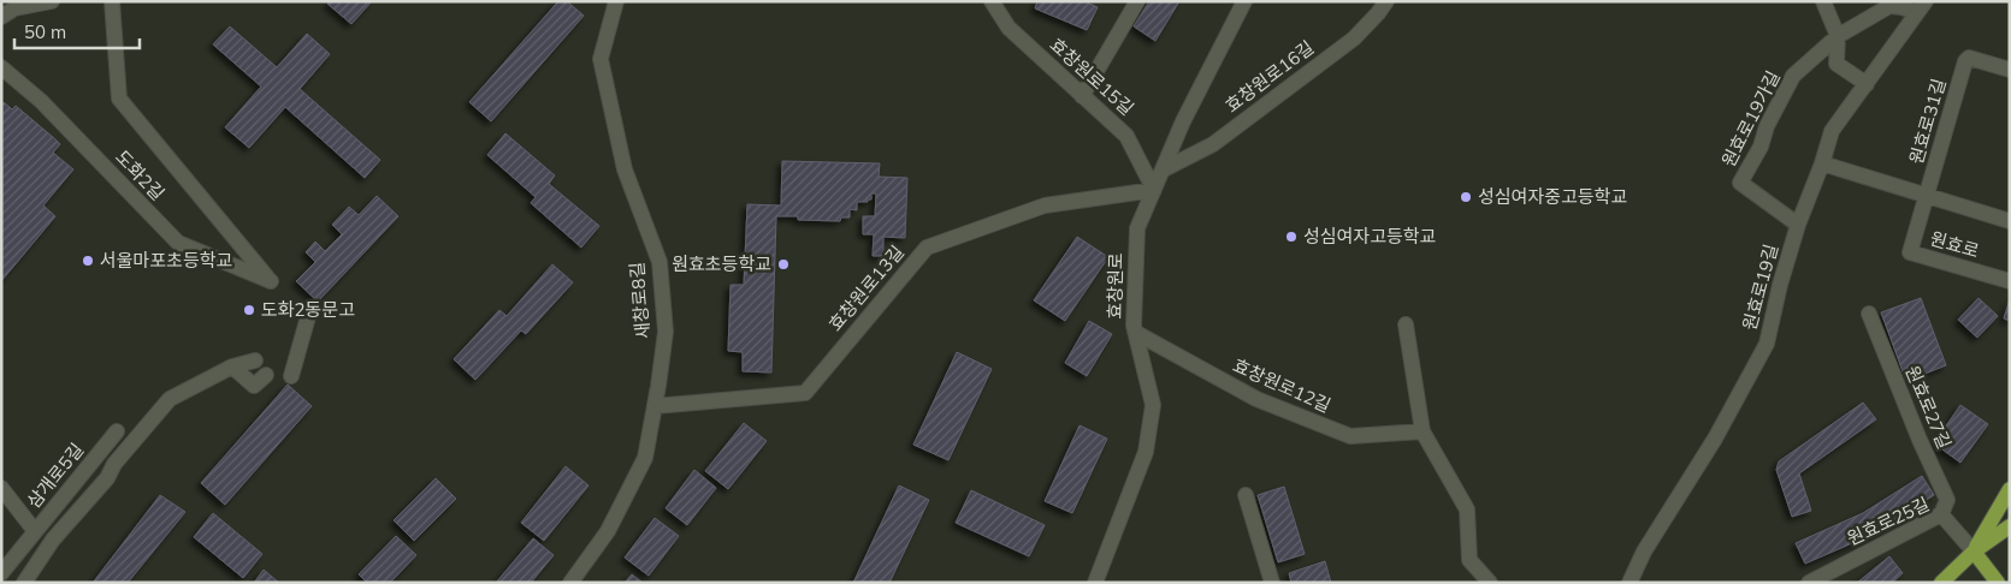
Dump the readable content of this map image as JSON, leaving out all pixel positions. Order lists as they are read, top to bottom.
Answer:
{
  "streets": {
    "street": [
      "효창원로15길",
      "효창원로16길",
      "원효로19가길",
      "원효로31길",
      "도화2길",
      "원효로",
      "효창원로",
      "원효로19길",
      "효창원로13길",
      "새창로8길",
      "효창원로12길",
      "원효로27길",
      "삼개로5길",
      "원효로25길"
    ]
  },
  "crossings": [
    ["효창원로15길", "효창원로"],
    ["효창원로15길", "효창원로13길"],
    ["효창원로16길", "효창원로"],
    ["원효로19가길", "원효로19길"],
    ["원효로31길", "원효로"],
    ["효창원로", "효창원로13길"],
    ["효창원로", "효창원로12길"],
    ["효창원로13길", "새창로8길"],
    ["원효로27길", "원효로25길"]
  ],
  "places": [
    "성심여자중고등학교",
    "성심여자고등학교",
    "서울마포초등학교",
    "원효초등학교",
    "도화2동문고"
  ],
  "scale_bar": "50 m"
}
